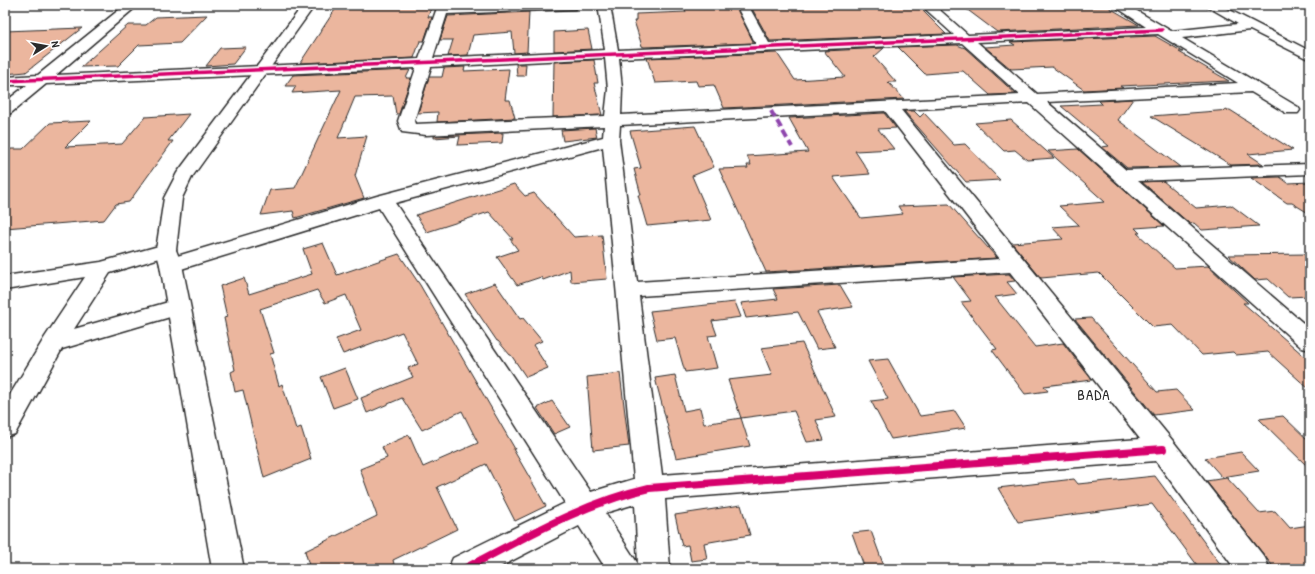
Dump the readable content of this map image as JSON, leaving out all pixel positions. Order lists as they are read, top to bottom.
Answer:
{
  "districts": ["BADA"],
  "north": "right"
}
